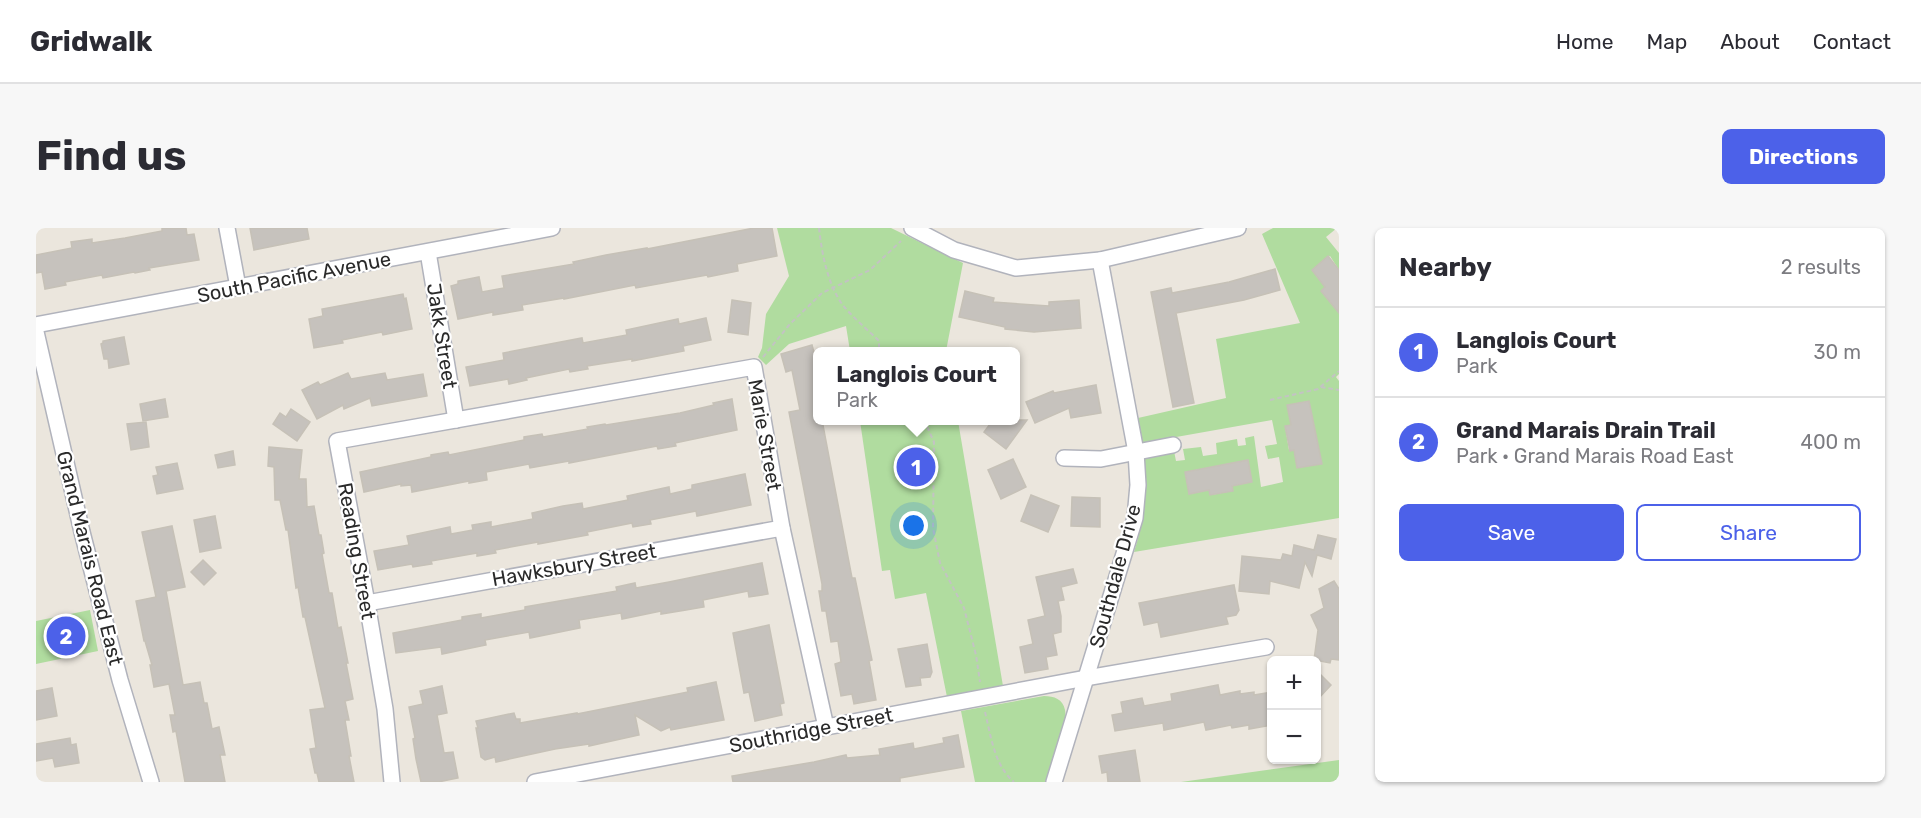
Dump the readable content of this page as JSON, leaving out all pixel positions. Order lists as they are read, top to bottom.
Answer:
{
  "streets": {
    "street": [
      "South Pacific Avenue",
      "Jakk Street",
      "Marie Street",
      "Reading Street",
      "Grand Marais Road East",
      "Hawksbury Street",
      "Southdale Drive",
      "Southridge Street"
    ]
  },
  "crossings": [
    ["South Pacific Avenue", "Jakk Street"],
    ["Jakk Street", "Marie Street"],
    ["Jakk Street", "Reading Street"],
    ["Marie Street", "Reading Street"],
    ["Marie Street", "Hawksbury Street"],
    ["Marie Street", "Southridge Street"],
    ["Reading Street", "Hawksbury Street"],
    ["Southdale Drive", "Southridge Street"]
  ],
  "page": {
    "header": "Gridwalk",
    "nav": [
      "Home",
      "Map",
      "About",
      "Contact"
    ],
    "buttons": [
      "Directions",
      ["Save", "Share"]
    ],
    "title": "Find us",
    "heading": ["Nearby", "2 results"],
    "list": [
      {
        "mark": "1",
        "name": "Langlois Court",
        "note": "Park",
        "value": "30 m"
      },
      {
        "mark": "2",
        "name": "Grand Marais Drain Trail",
        "note": "Park · Grand Marais Road East",
        "value": "400 m"
      }
    ],
    "popup": ["Langlois Court", "Park"],
    "pins": ["1", "2"],
    "map_buttons": ["+", "−"]
  }
}
